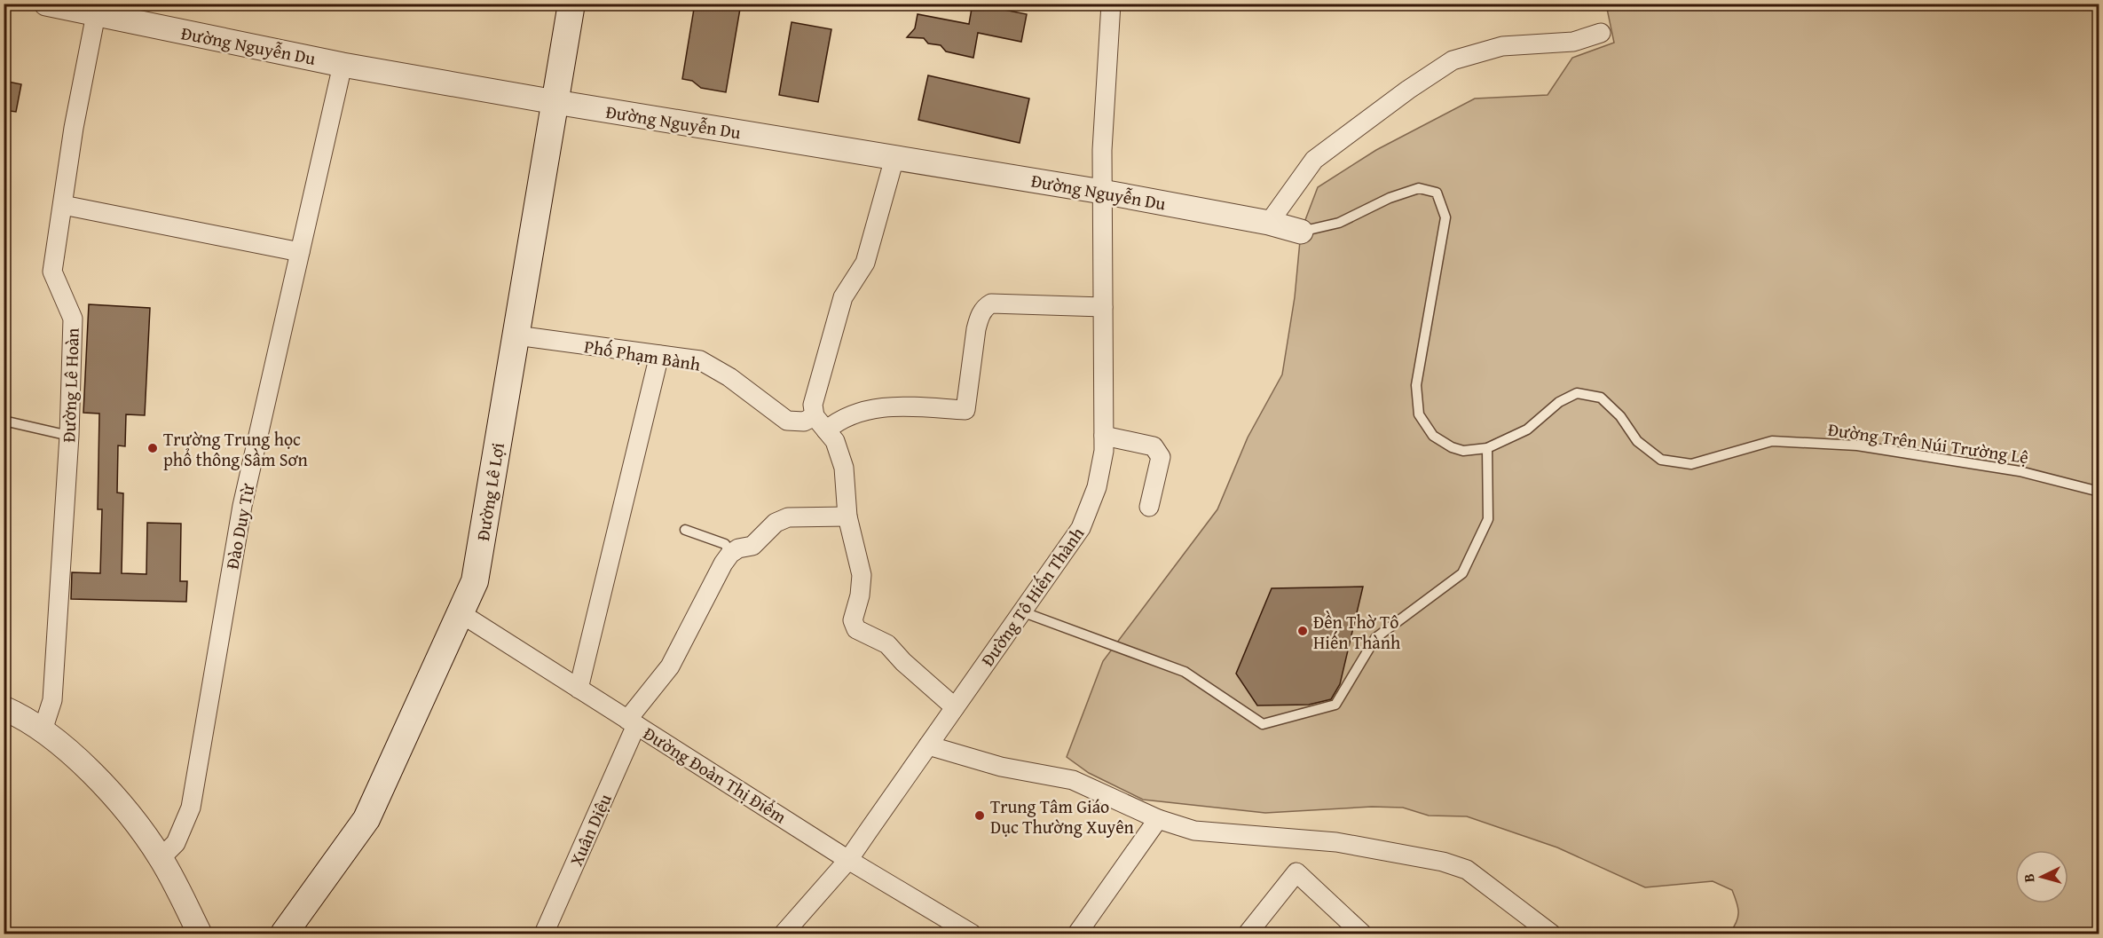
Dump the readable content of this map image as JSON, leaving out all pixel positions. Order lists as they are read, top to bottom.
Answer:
{
  "streets": {
    "main road": ["Đường Lê Lợi"],
    "street": [
      "Đường Nguyễn Du",
      "Phố Phạm Bành",
      "Đường Lê Hoàn",
      "Đào Duy Từ",
      "Đường Tô Hiến Thành",
      "Đường Đoàn Thị Điểm",
      "Xuân Diệu"
    ],
    "lane": ["Đường Trên Núi Trường Lệ"]
  },
  "crossings": [
    ["Đường Nguyễn Du", "Đường Lê Hoàn"],
    ["Đường Nguyễn Du", "Đường Trên Núi Trường Lệ"],
    ["Đường Nguyễn Du", "Đường Lê Lợi"],
    ["Đường Nguyễn Du", "Đào Duy Từ"],
    ["Đường Nguyễn Du", "Đường Tô Hiến Thành"],
    ["Phố Phạm Bành", "Đường Lê Lợi"],
    ["Đường Lê Lợi", "Đường Đoàn Thị Điểm"],
    ["Đường Tô Hiến Thành", "Đường Đoàn Thị Điểm"],
    ["Đường Đoàn Thị Điểm", "Xuân Diệu"]
  ],
  "places": ["Trường Trung học phổ thông Sầm Sơn", "Đền Thờ Tô Hiến Thành", "Trung Tâm Giáo Dục Thường Xuyên"],
  "north": "left"
}
